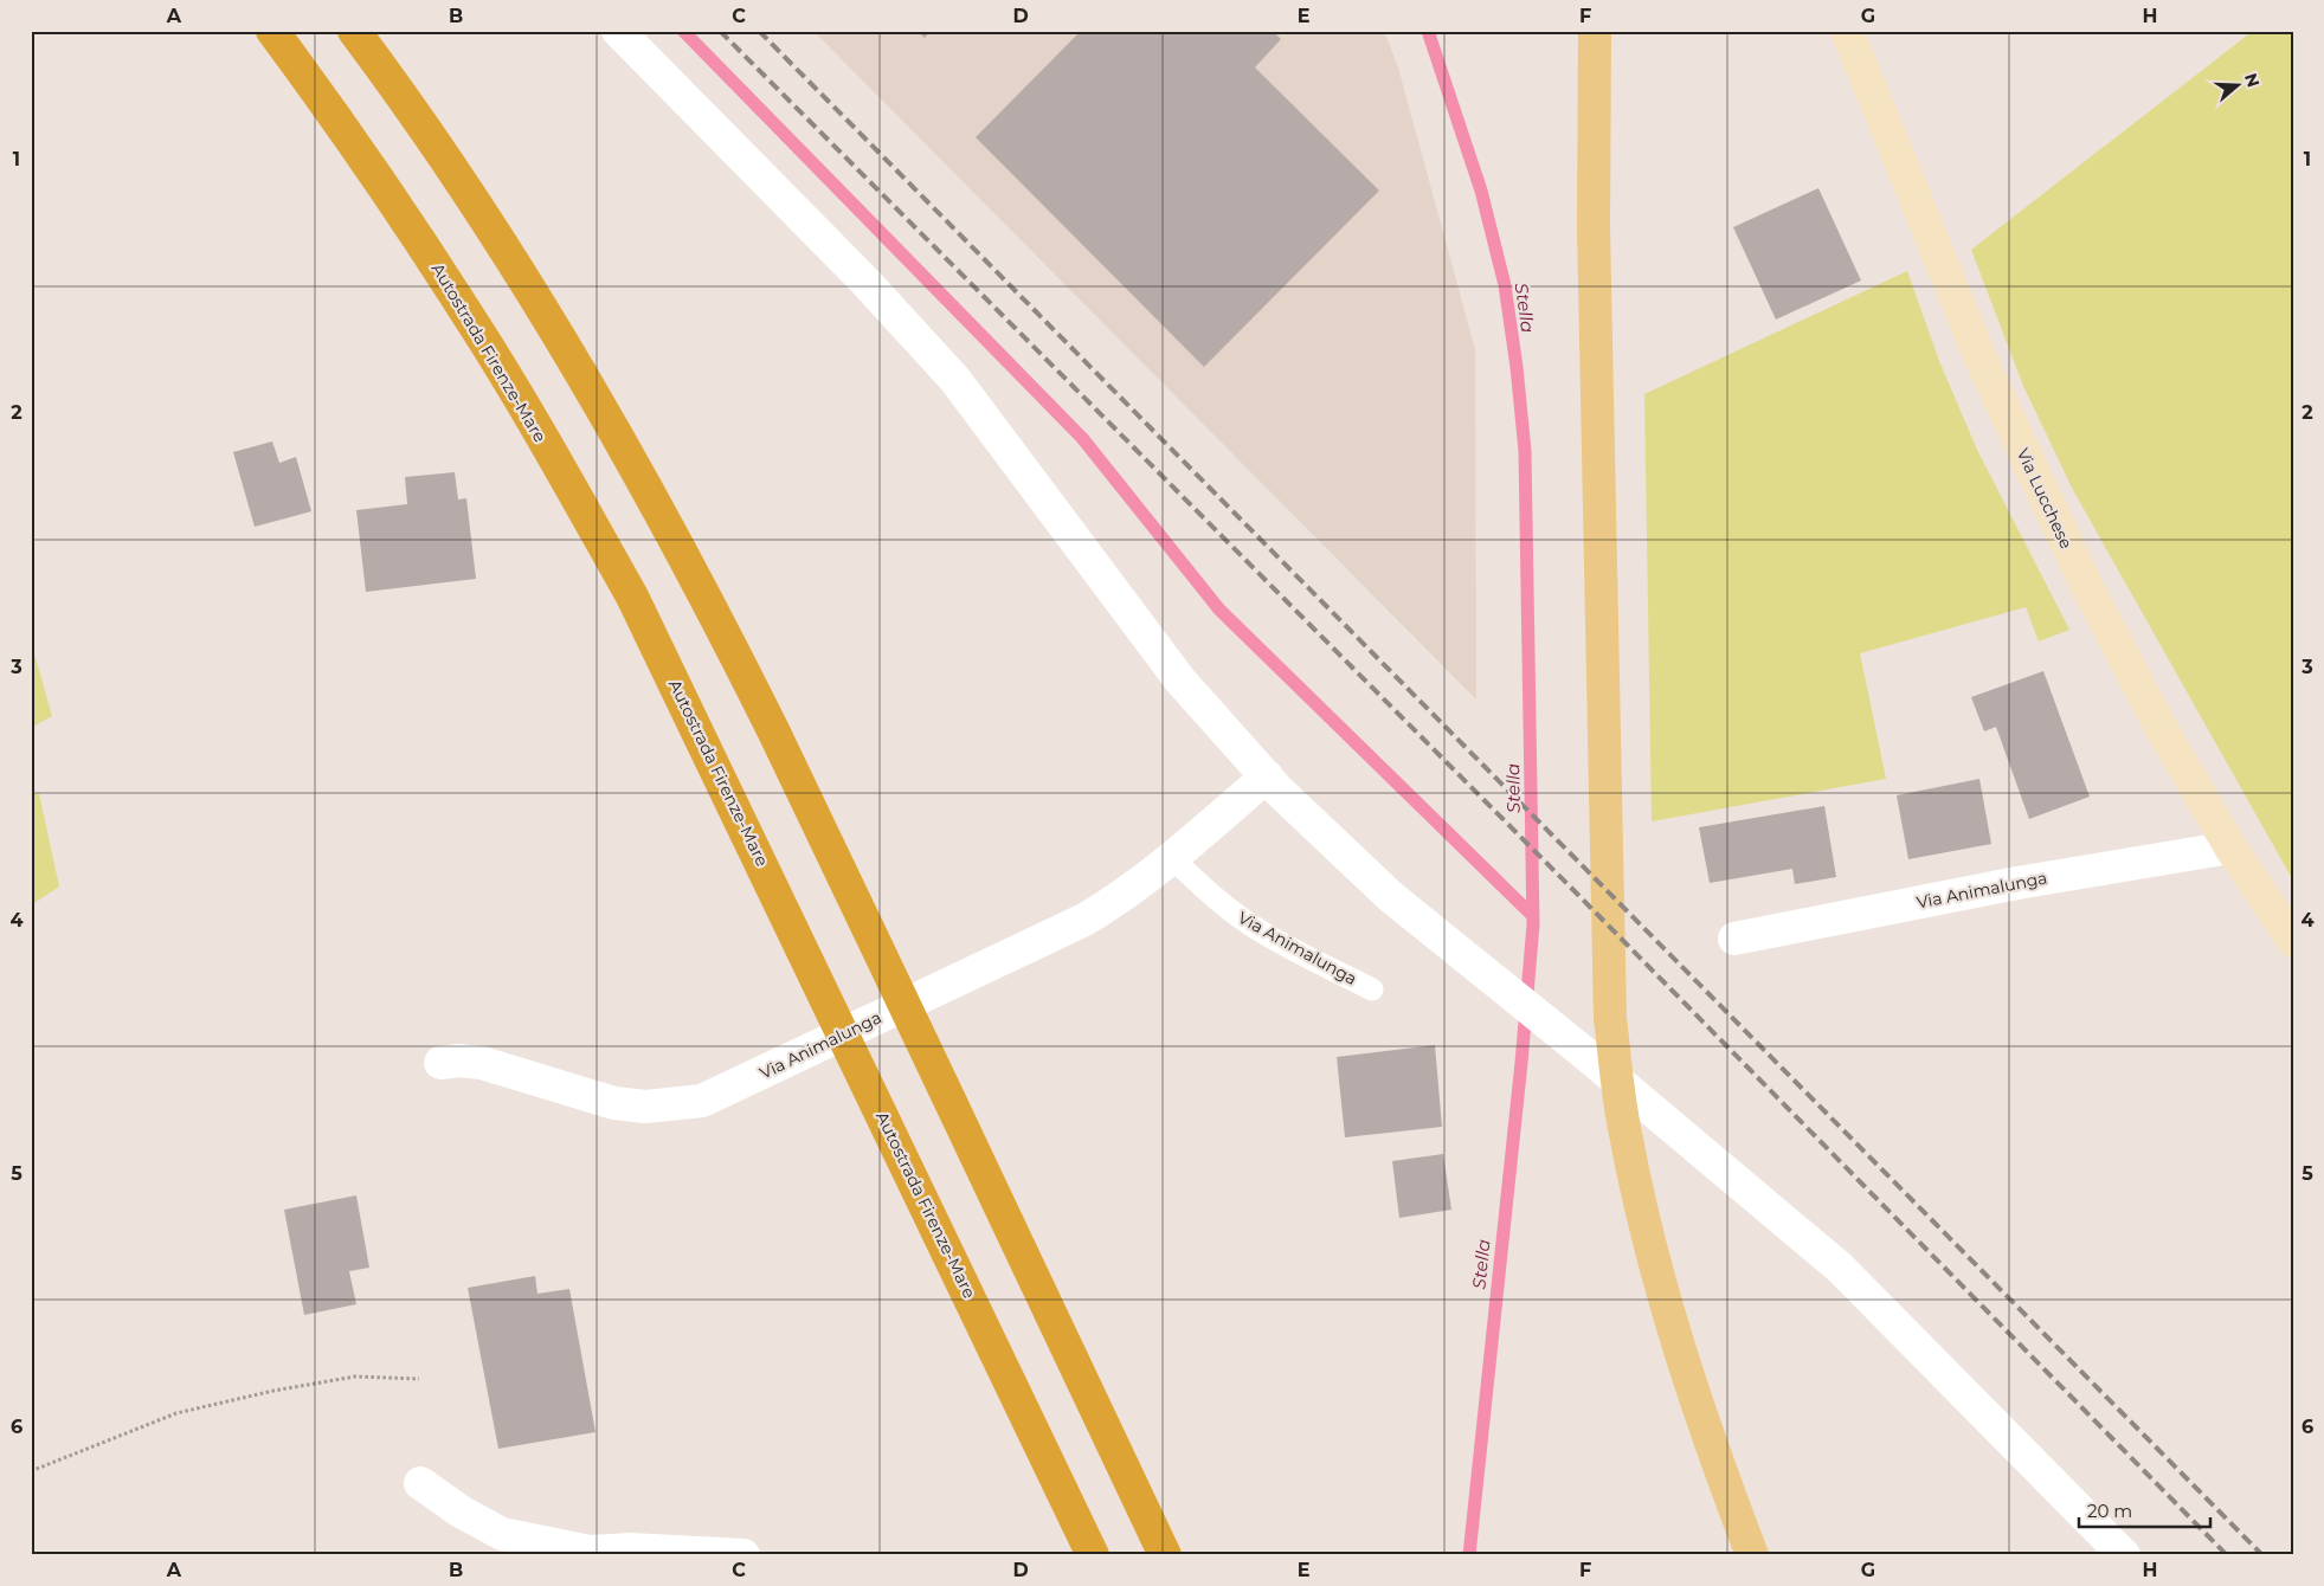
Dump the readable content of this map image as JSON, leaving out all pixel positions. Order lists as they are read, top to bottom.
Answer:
{
  "streets": {
    "highway": ["Autostrada Firenze-Mare"],
    "street": ["Via Lucchese", "Via Animalunga"]
  },
  "crossings": [
    ["Via Lucchese", "Via Animalunga"]
  ],
  "water": ["Stella"],
  "scale_bar": "20 m",
  "north": "right",
  "grid": {
    "columns": [
      "A",
      "B",
      "C",
      "D",
      "E",
      "F",
      "G",
      "H"
    ],
    "rows": [
      "1",
      "2",
      "3",
      "4",
      "5",
      "6"
    ]
  }
}
